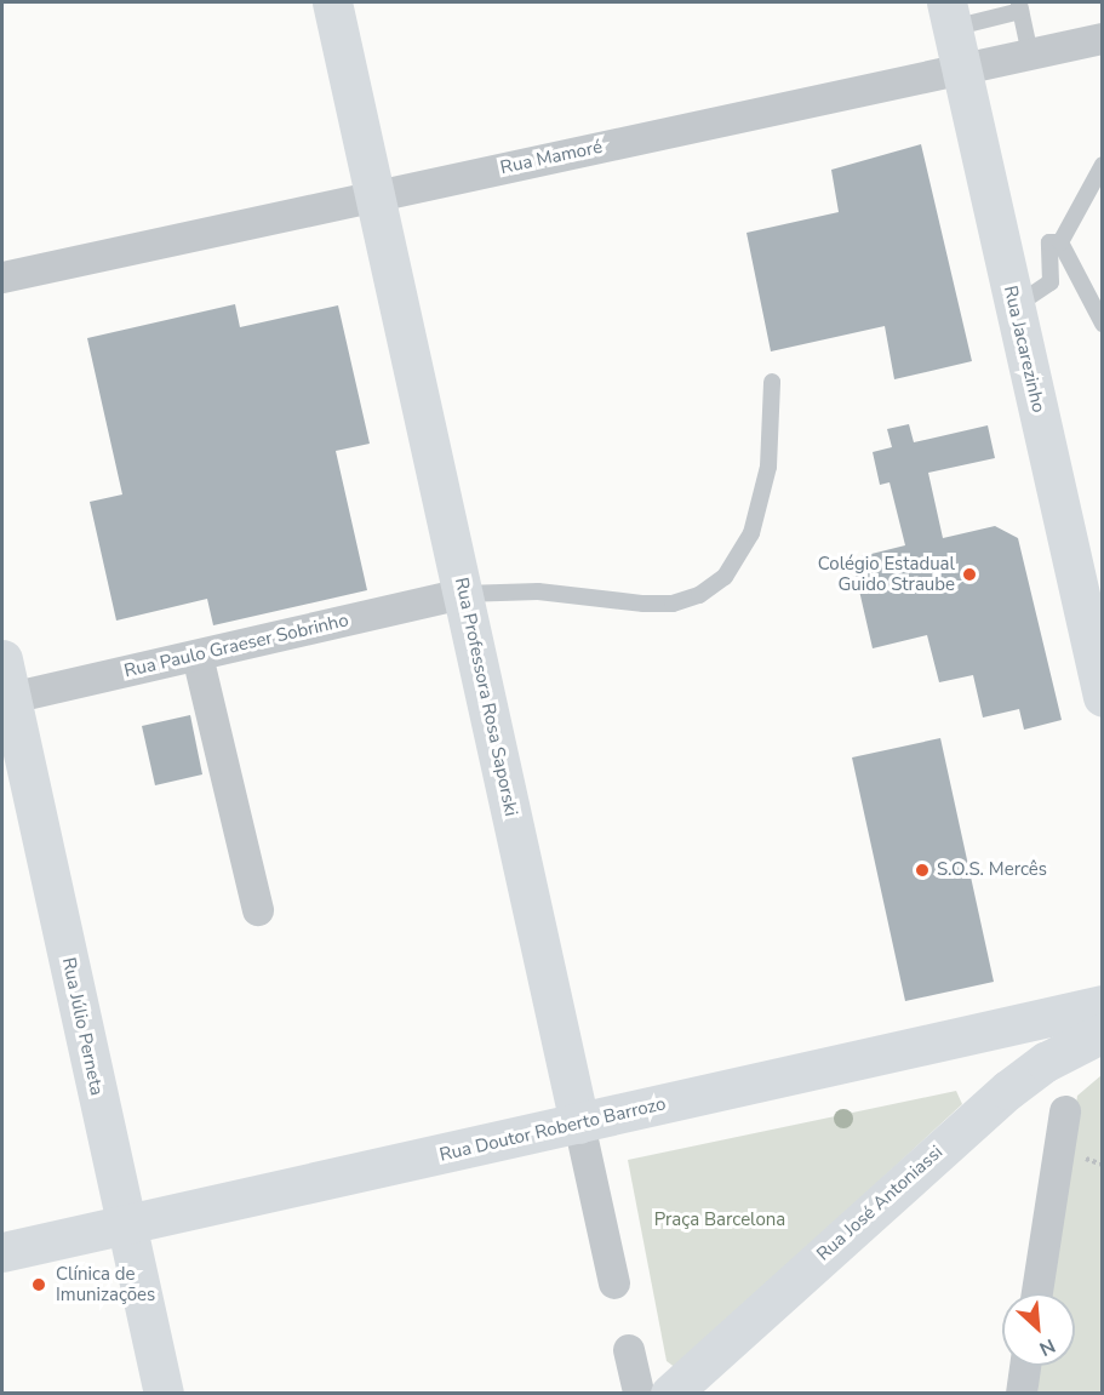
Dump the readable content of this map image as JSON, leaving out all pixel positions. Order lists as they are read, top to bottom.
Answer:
{
  "streets": {
    "main road": [
      "Rua Jacarezinho",
      "Rua Professora Rosa Saporski",
      "Rua Júlio Perneta",
      "Rua Doutor Roberto Barrozo",
      "Rua José Antoniassi"
    ],
    "street": ["Rua Mamoré", "Rua Paulo Graeser Sobrinho"]
  },
  "crossings": [
    ["Rua Mamoré", "Rua Jacarezinho"],
    ["Rua Mamoré", "Rua Professora Rosa Saporski"],
    ["Rua Paulo Graeser Sobrinho", "Rua Professora Rosa Saporski"],
    ["Rua Paulo Graeser Sobrinho", "Rua Júlio Perneta"],
    ["Rua Professora Rosa Saporski", "Rua Doutor Roberto Barrozo"],
    ["Rua Júlio Perneta", "Rua Doutor Roberto Barrozo"]
  ],
  "parks": ["Praça Barcelona"],
  "places": ["Colégio Estadual Guido Straube", "S.O.S. Mercês", "Clínica de Imunizações"],
  "north": "bottom right"
}
